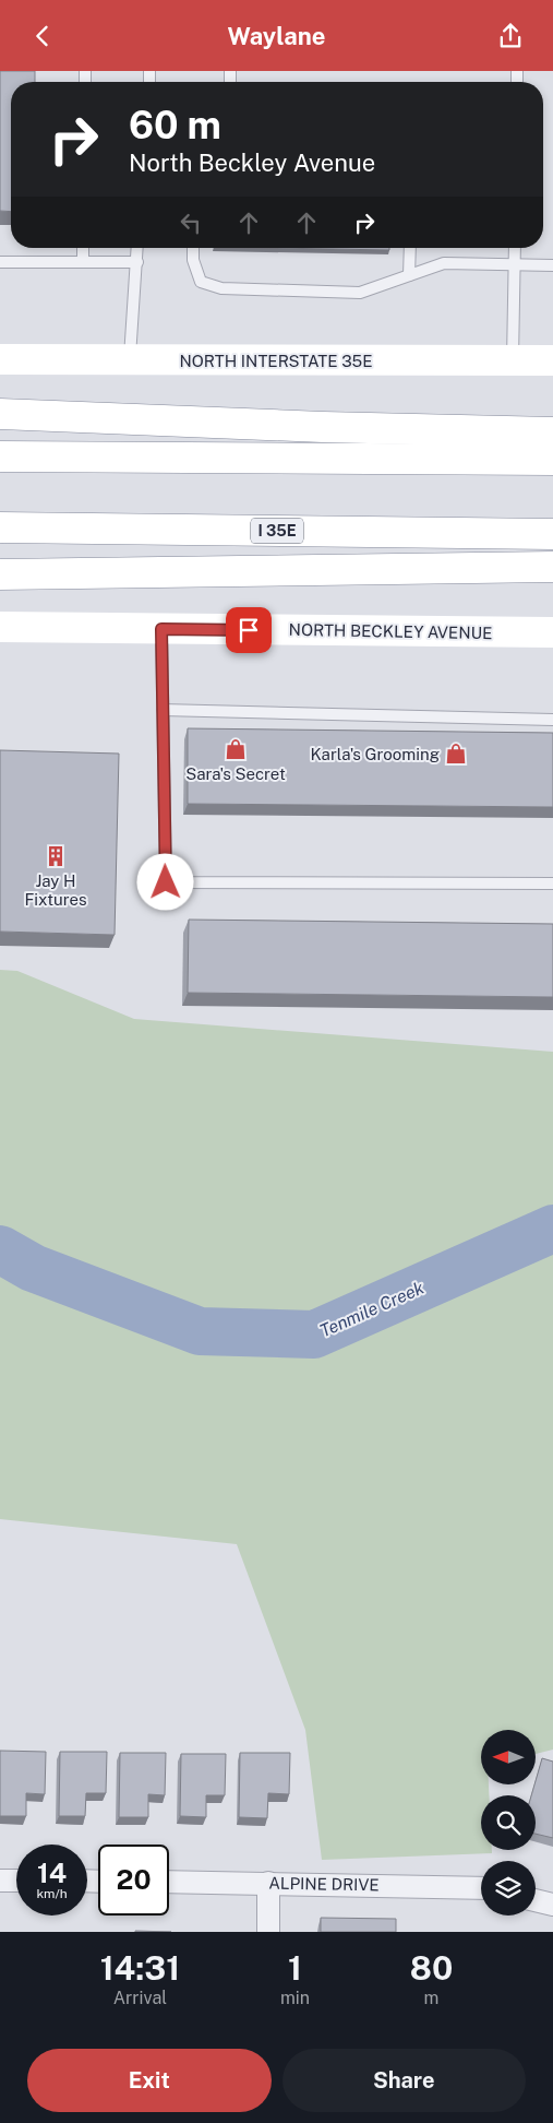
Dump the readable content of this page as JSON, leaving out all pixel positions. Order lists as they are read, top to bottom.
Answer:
{
  "streets": {
    "main road": ["NORTH INTERSTATE 35E", "I 35E", "NORTH BECKLEY AVENUE"],
    "street": ["ALPINE DRIVE"]
  },
  "water": ["Tenmile Creek"],
  "places": {
    "shop": ["Sara's Secret", "Karla's Grooming"],
    "building": ["Jay H Fixtures"]
  },
  "north": "left",
  "page": {
    "header": "Waylane",
    "turn": ["60 m", "North Beckley Avenue"],
    "speed": "14 km/h",
    "limit": "20",
    "eta": [
      "14:31",
      "Arrival",
      "1",
      "min",
      "80",
      "m"
    ],
    "buttons": ["Exit", "Share"]
  }
}
